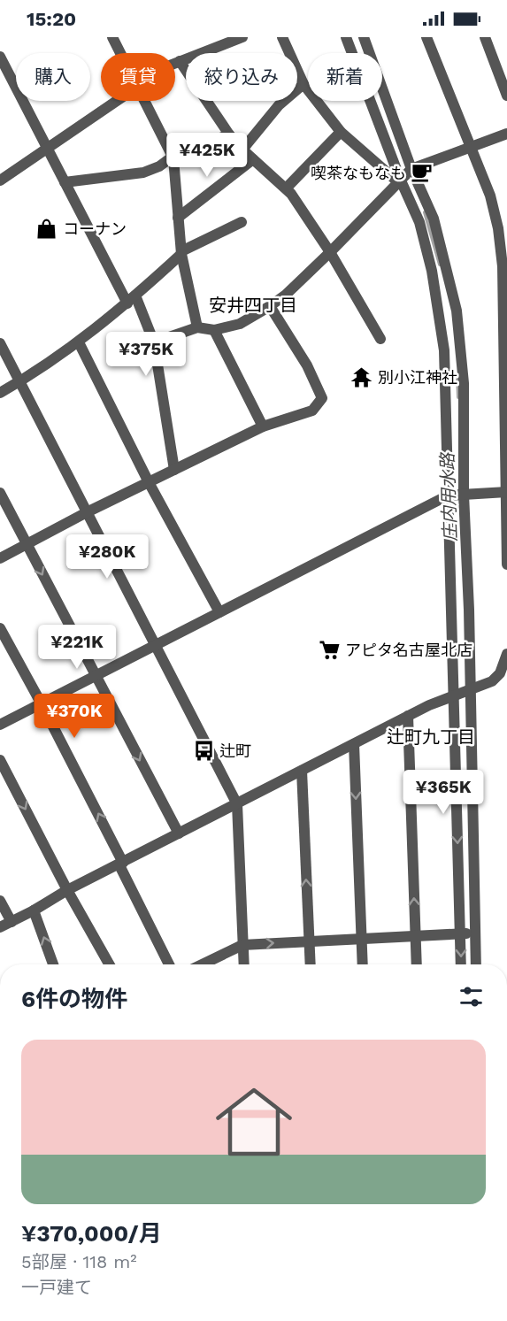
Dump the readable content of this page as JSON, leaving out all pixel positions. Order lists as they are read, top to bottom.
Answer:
{
  "districts": ["安井四丁目", "辻町九丁目"],
  "water": ["庄内用水路"],
  "places": {
    "cafe": ["喫茶なもなも"],
    "shop": ["コーナン"],
    "temple": ["別小江神社"],
    "supermarket": ["アピタ名古屋北店"],
    "bus stop": ["辻町"]
  },
  "page": {
    "status": "15:20",
    "chip": [
      "購入",
      "賃貸",
      "絞り込み",
      "新着"
    ],
    "price": [
      "¥425K",
      "¥375K",
      "¥280K",
      "¥221K",
      "¥370K",
      "¥365K"
    ],
    "heading": "6件の物件",
    "list": [
      {
        "name": "¥370,000/月",
        "note": "5部屋 · 118 m² · 一戸建て"
      }
    ]
  }
}
